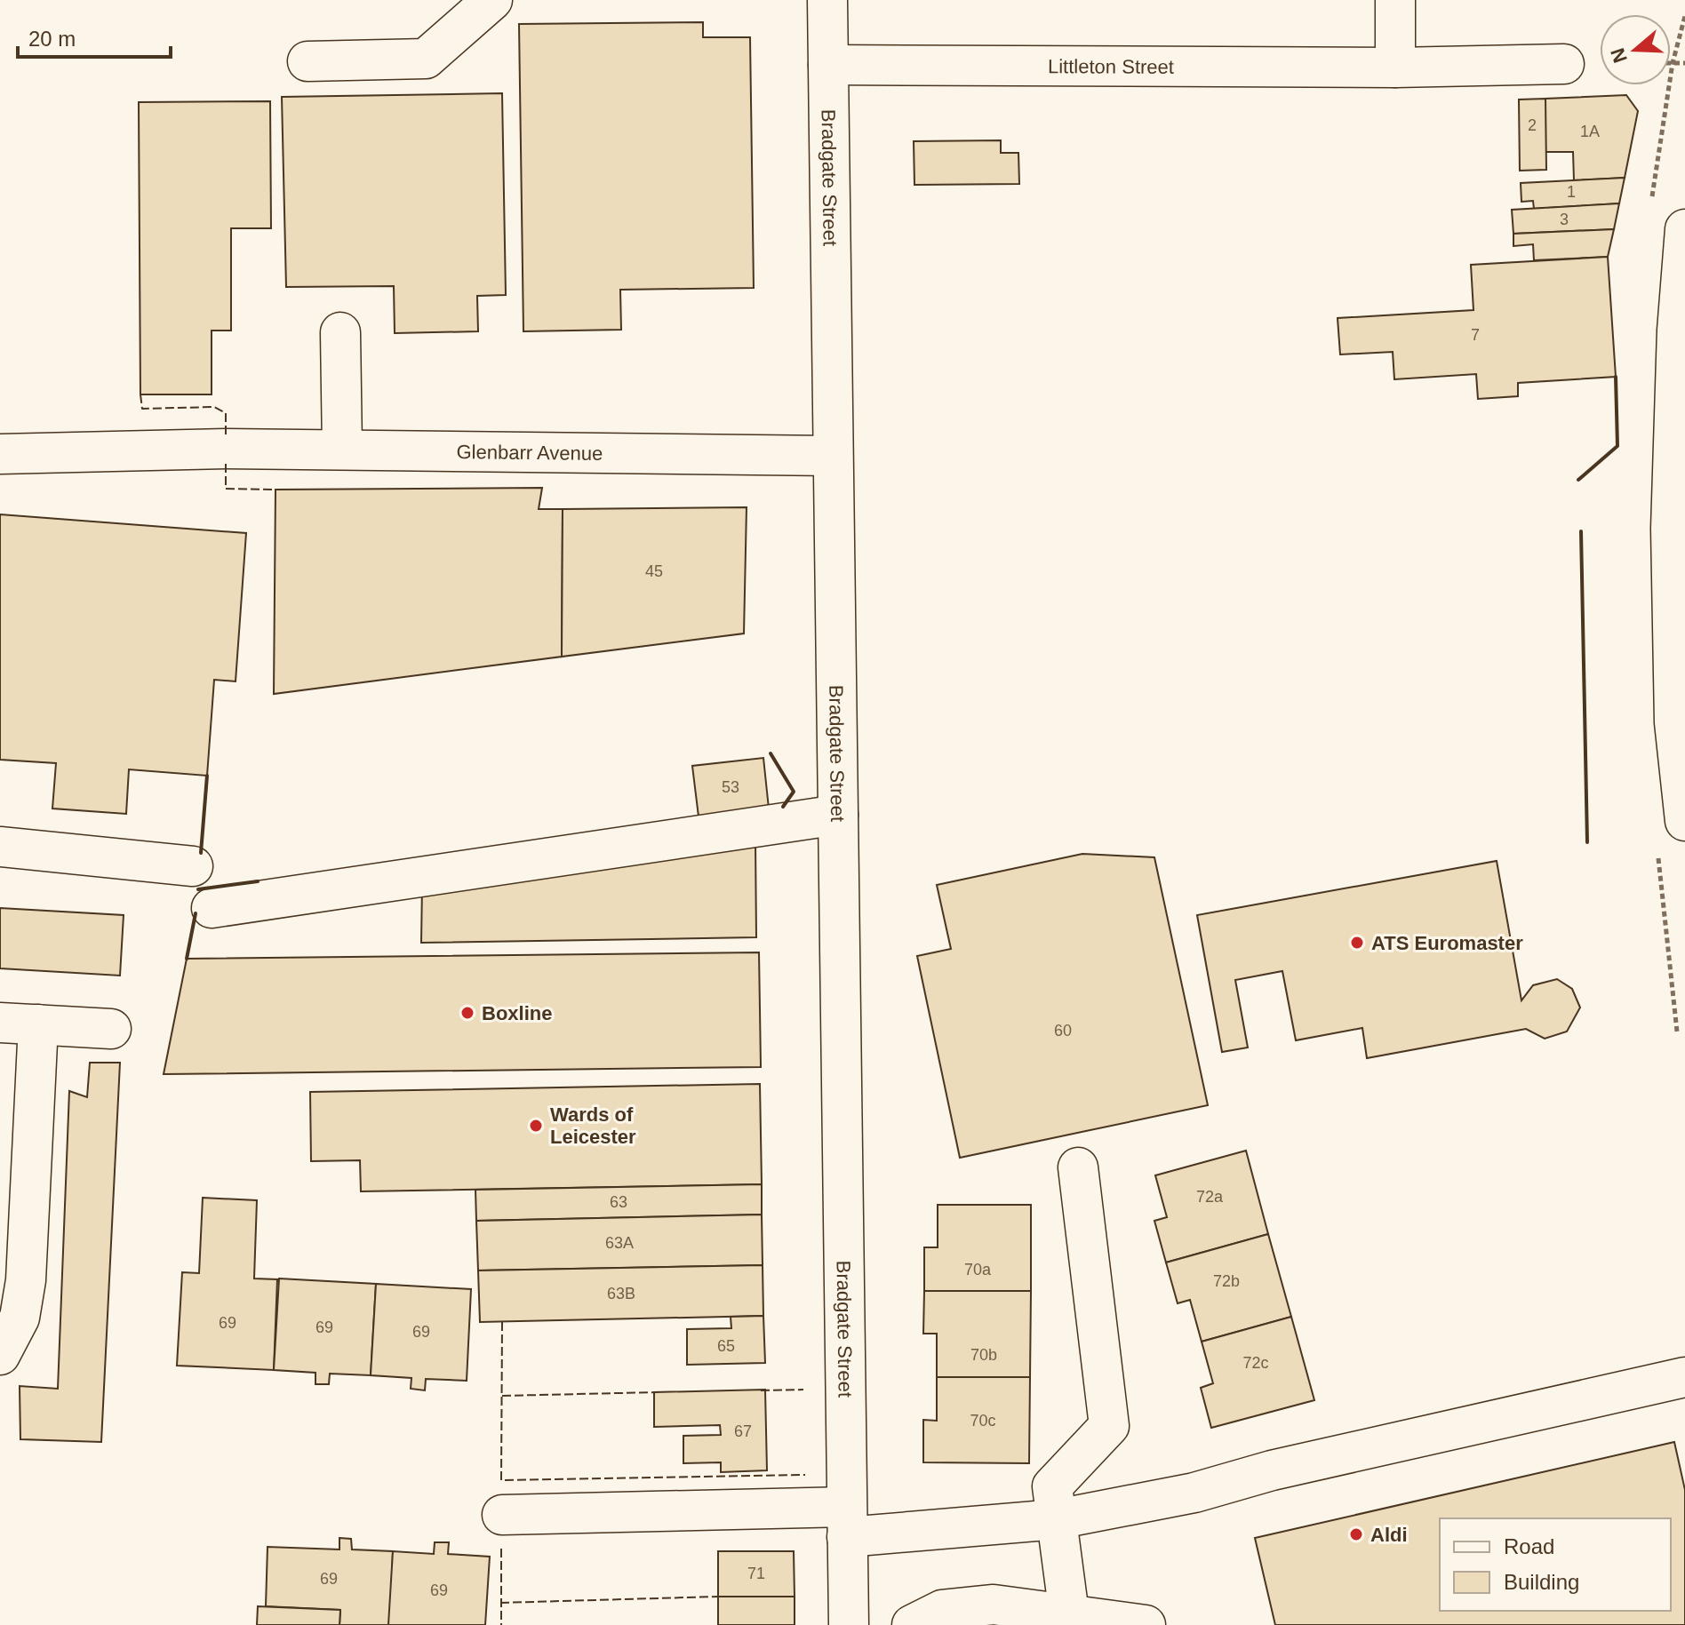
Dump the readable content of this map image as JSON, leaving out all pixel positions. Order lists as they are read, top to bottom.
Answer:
{
  "streets": {
    "street": ["Littleton Street", "Bradgate Street", "Glenbarr Avenue"]
  },
  "crossings": [
    ["Littleton Street", "Bradgate Street"],
    ["Bradgate Street", "Glenbarr Avenue"]
  ],
  "places": [
    "ATS Euromaster",
    "Boxline",
    "Wards of Leicester",
    "Aldi"
  ],
  "house_numbers": [
    "2",
    "1A",
    "1",
    "3",
    "7",
    "45",
    "53",
    "60",
    "72a",
    "63",
    "63A",
    "70a",
    "72b",
    "63B",
    "69",
    "69",
    "69",
    "65",
    "70b",
    "72c",
    "70c",
    "67",
    "71",
    "69",
    "69"
  ],
  "legend": ["Road", "Building"],
  "scale_bar": "20 m",
  "north": "left"
}
